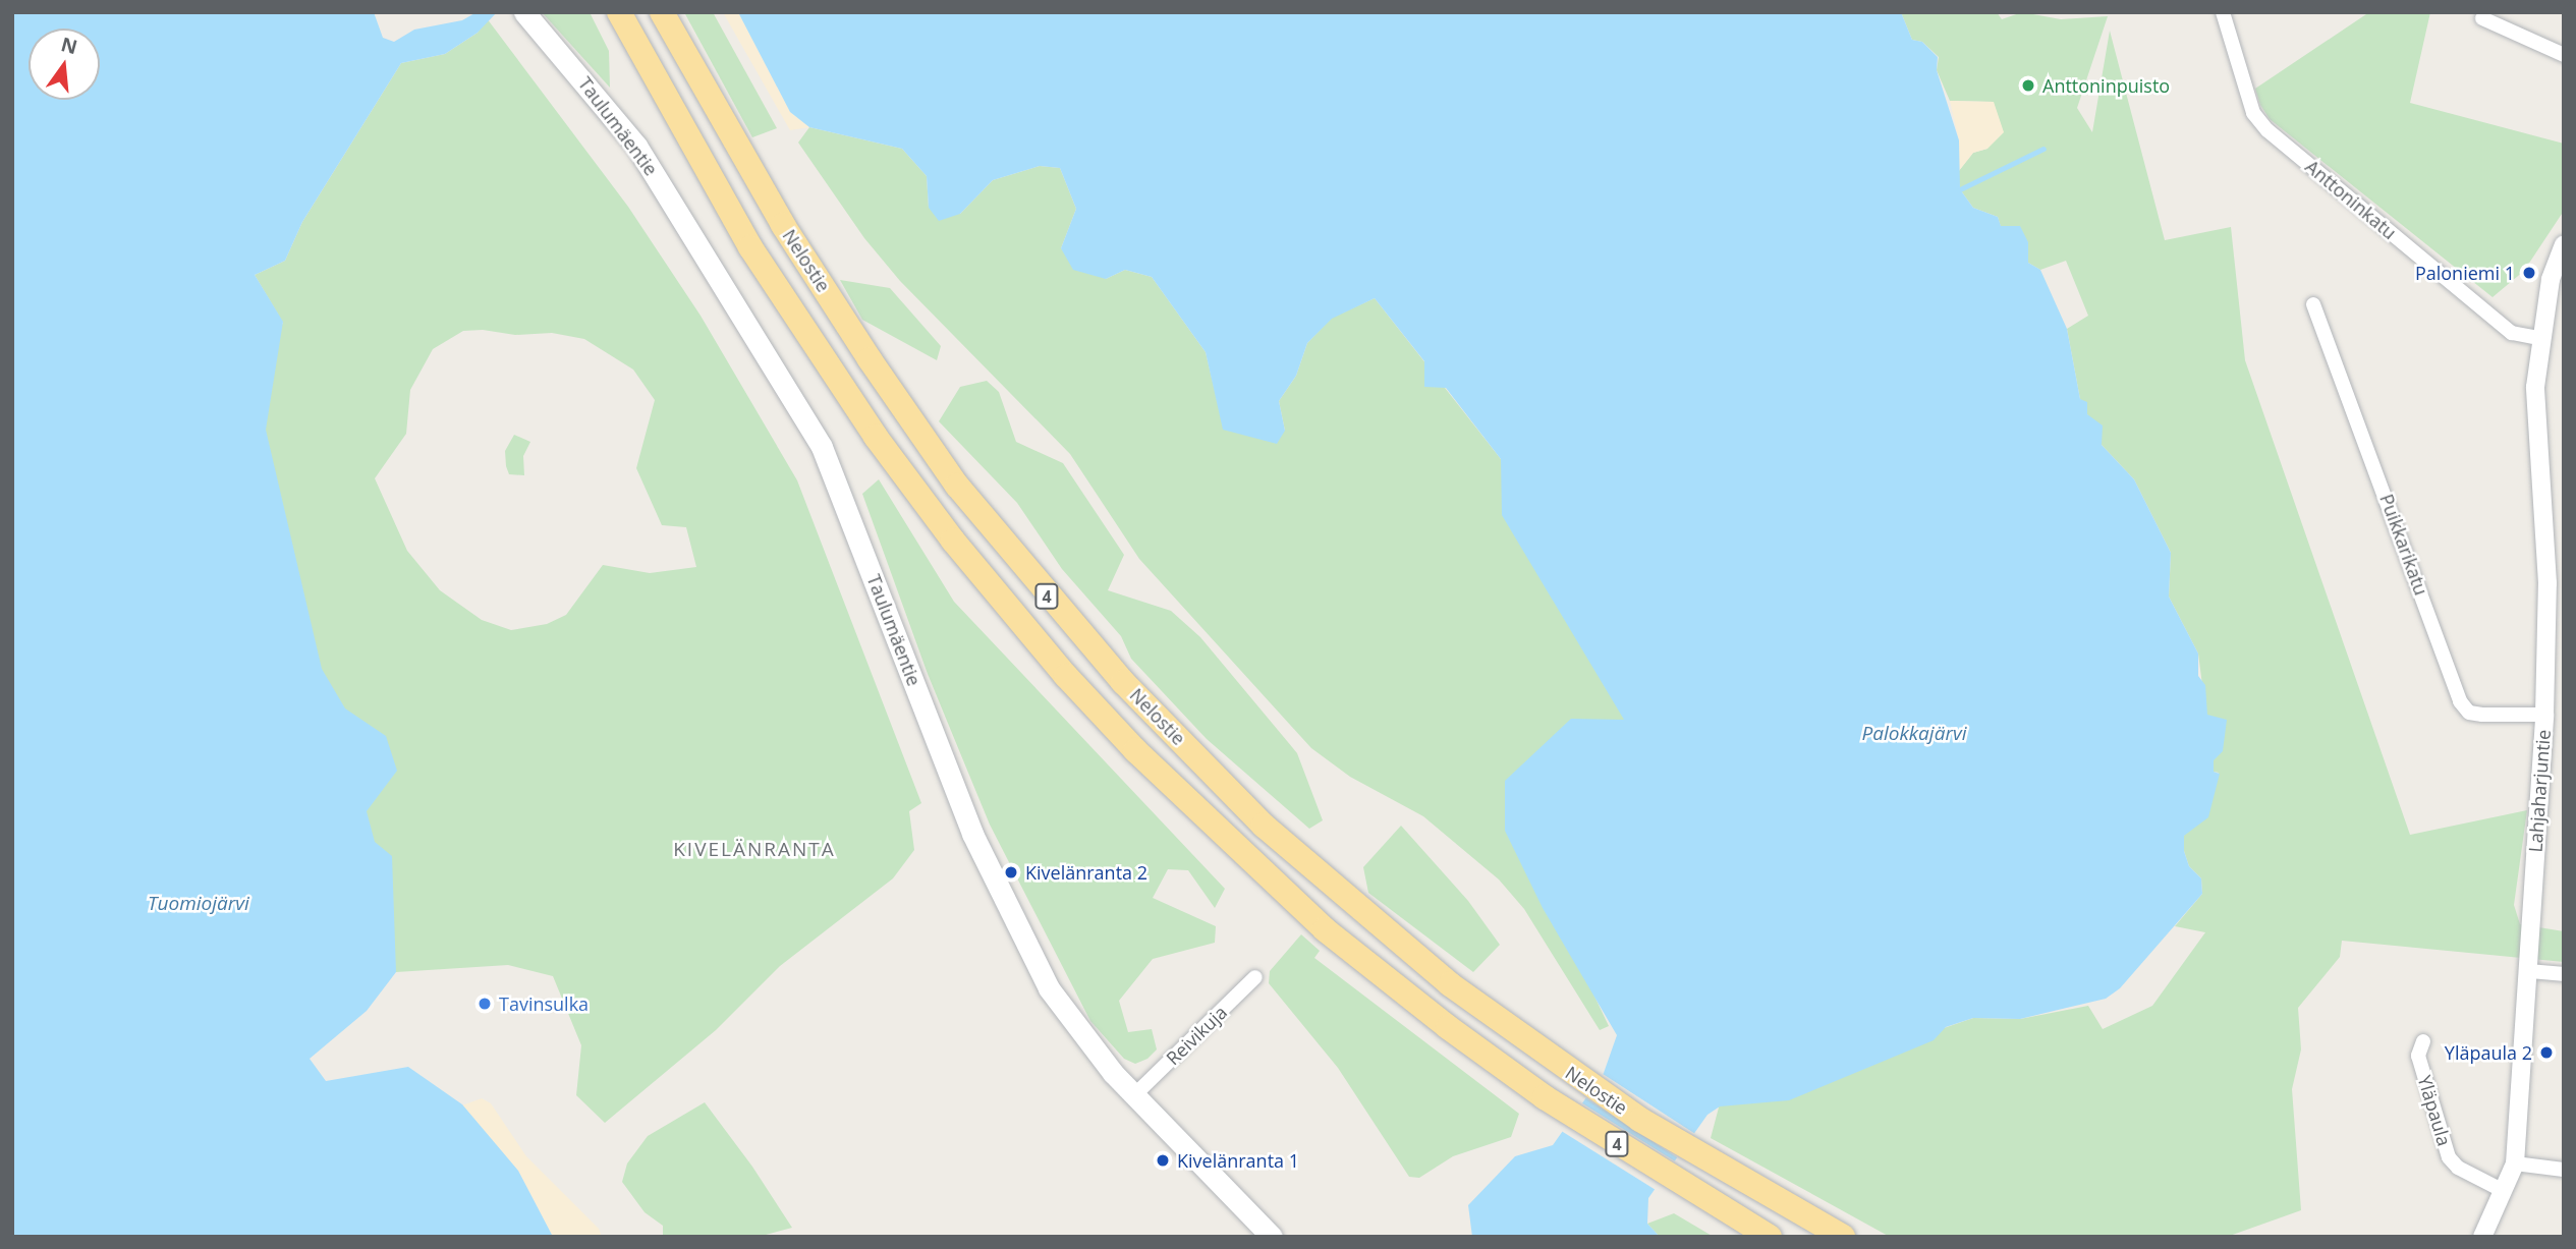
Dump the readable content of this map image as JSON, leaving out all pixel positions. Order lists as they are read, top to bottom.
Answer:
{
  "streets": {
    "highway": ["Nelostie", "4"],
    "main road": ["Taulumäentie"],
    "street": [
      "Anttoninkatu",
      "Puikkarikatu",
      "Lahjaharjuntie",
      "Reivikuja",
      "Yläpaula"
    ]
  },
  "crossings": [
    ["Taulumäentie", "Reivikuja"],
    ["Anttoninkatu", "Lahjaharjuntie"],
    ["Puikkarikatu", "Lahjaharjuntie"],
    ["Lahjaharjuntie", "Yläpaula"]
  ],
  "districts": ["KIVELÄNRANTA"],
  "water": ["Palokkajärvi", "Tuomiojärvi"],
  "places": [
    "Anttoninpuisto",
    "Paloniemi 1",
    "Kivelänranta 2",
    "Tavinsulka",
    "Yläpaula 2",
    "Kivelänranta 1"
  ],
  "north": "top"
}
